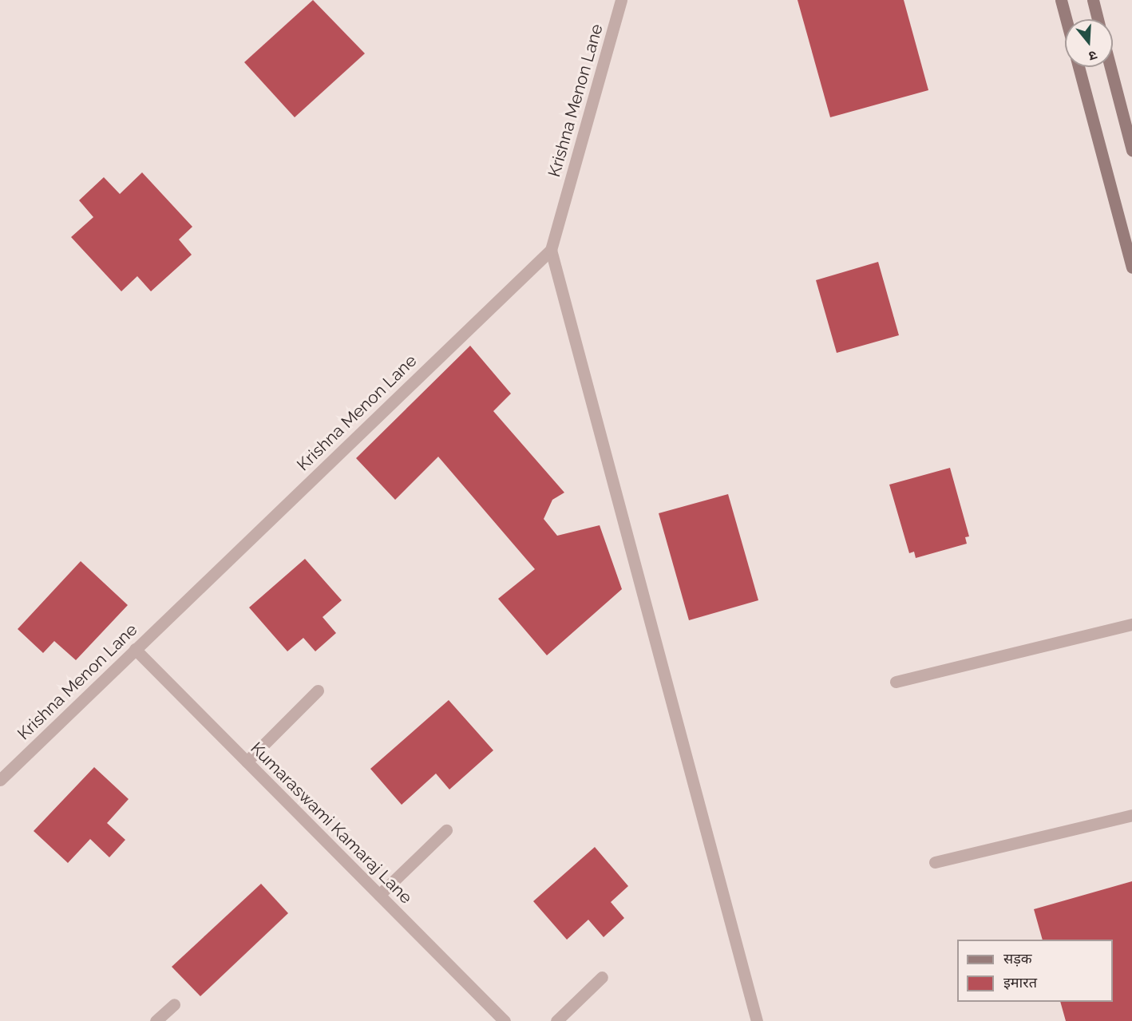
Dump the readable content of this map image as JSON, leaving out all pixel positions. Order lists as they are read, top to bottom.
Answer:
{
  "streets": {
    "street": ["Krishna Menon Lane", "Kumaraswami Kamaraj Lane"]
  },
  "crossings": [
    ["Krishna Menon Lane", "Kumaraswami Kamaraj Lane"]
  ],
  "legend": ["सड़क", "इमारत"],
  "north": "bottom"
}
